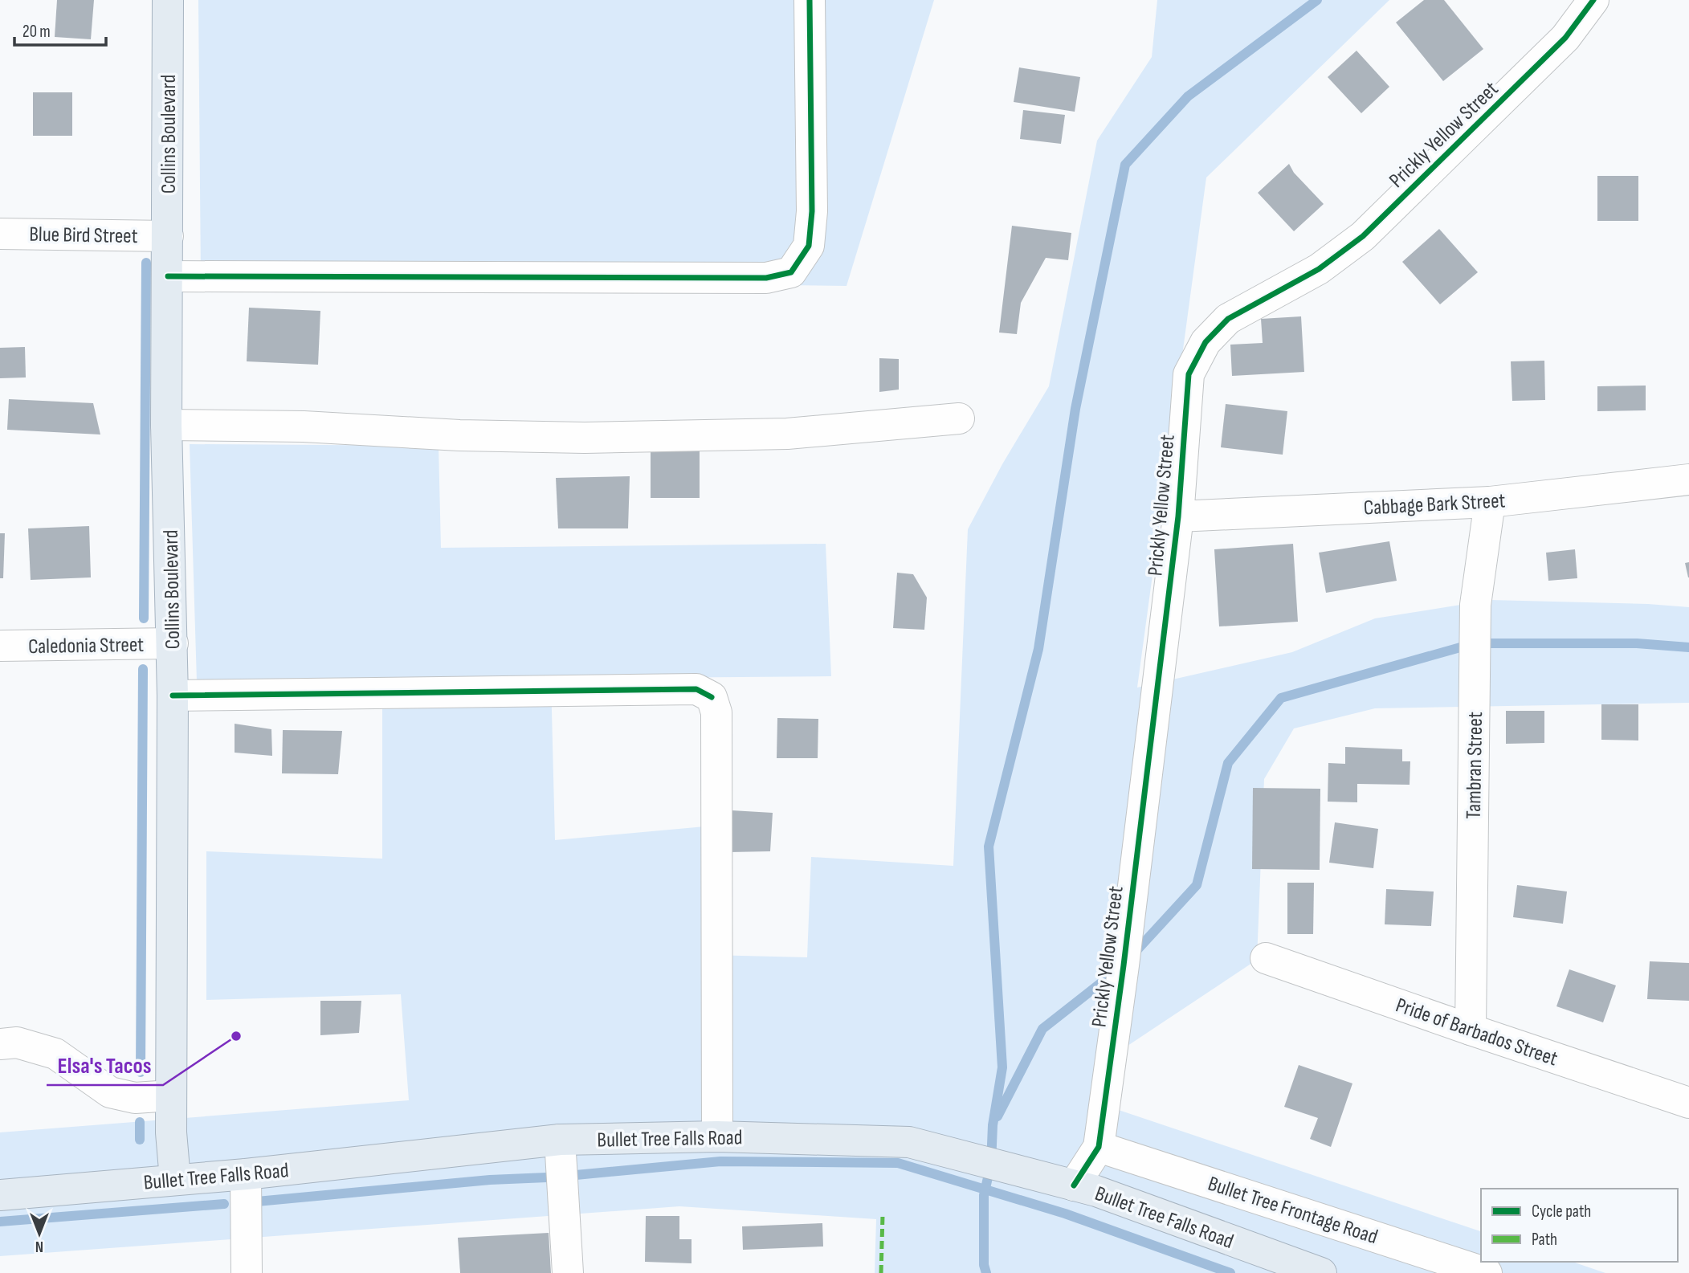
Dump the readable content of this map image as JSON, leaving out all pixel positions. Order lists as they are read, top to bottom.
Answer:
{
  "streets": {
    "main road": ["Collins Boulevard", "Bullet Tree Falls Road"],
    "street": [
      "Prickly Yellow Street",
      "Blue Bird Street",
      "Cabbage Bark Street",
      "Caledonia Street",
      "Tambran Street",
      "Pride of Barbados Street",
      "Bullet Tree Frontage Road"
    ]
  },
  "crossings": [
    ["Collins Boulevard", "Blue Bird Street"],
    ["Collins Boulevard", "Caledonia Street"],
    ["Collins Boulevard", "Bullet Tree Falls Road"],
    ["Prickly Yellow Street", "Cabbage Bark Street"],
    ["Prickly Yellow Street", "Bullet Tree Falls Road"],
    ["Prickly Yellow Street", "Bullet Tree Frontage Road"],
    ["Cabbage Bark Street", "Tambran Street"],
    ["Tambran Street", "Pride of Barbados Street"]
  ],
  "places": ["Elsa's Tacos"],
  "legend": ["Cycle path", "Path"],
  "scale_bar": "20 m",
  "north": "bottom"
}
